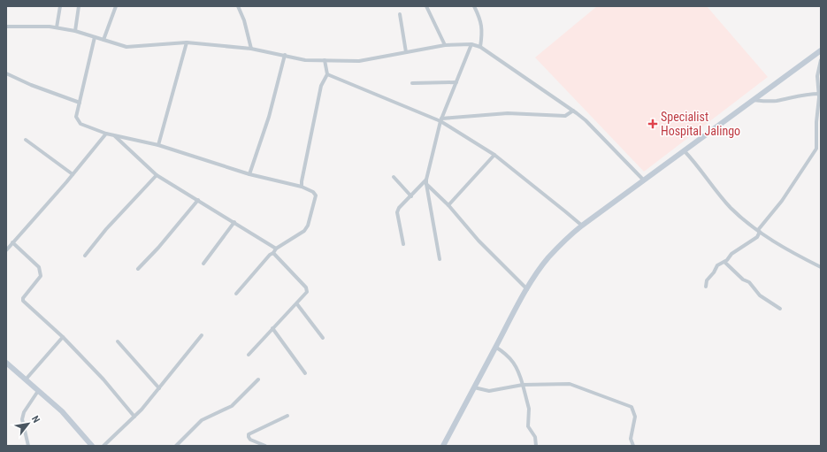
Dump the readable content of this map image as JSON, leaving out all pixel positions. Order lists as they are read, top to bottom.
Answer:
{
  "places": {
    "health": ["Specialist Hospital Jalingo"]
  },
  "north": "top right"
}
